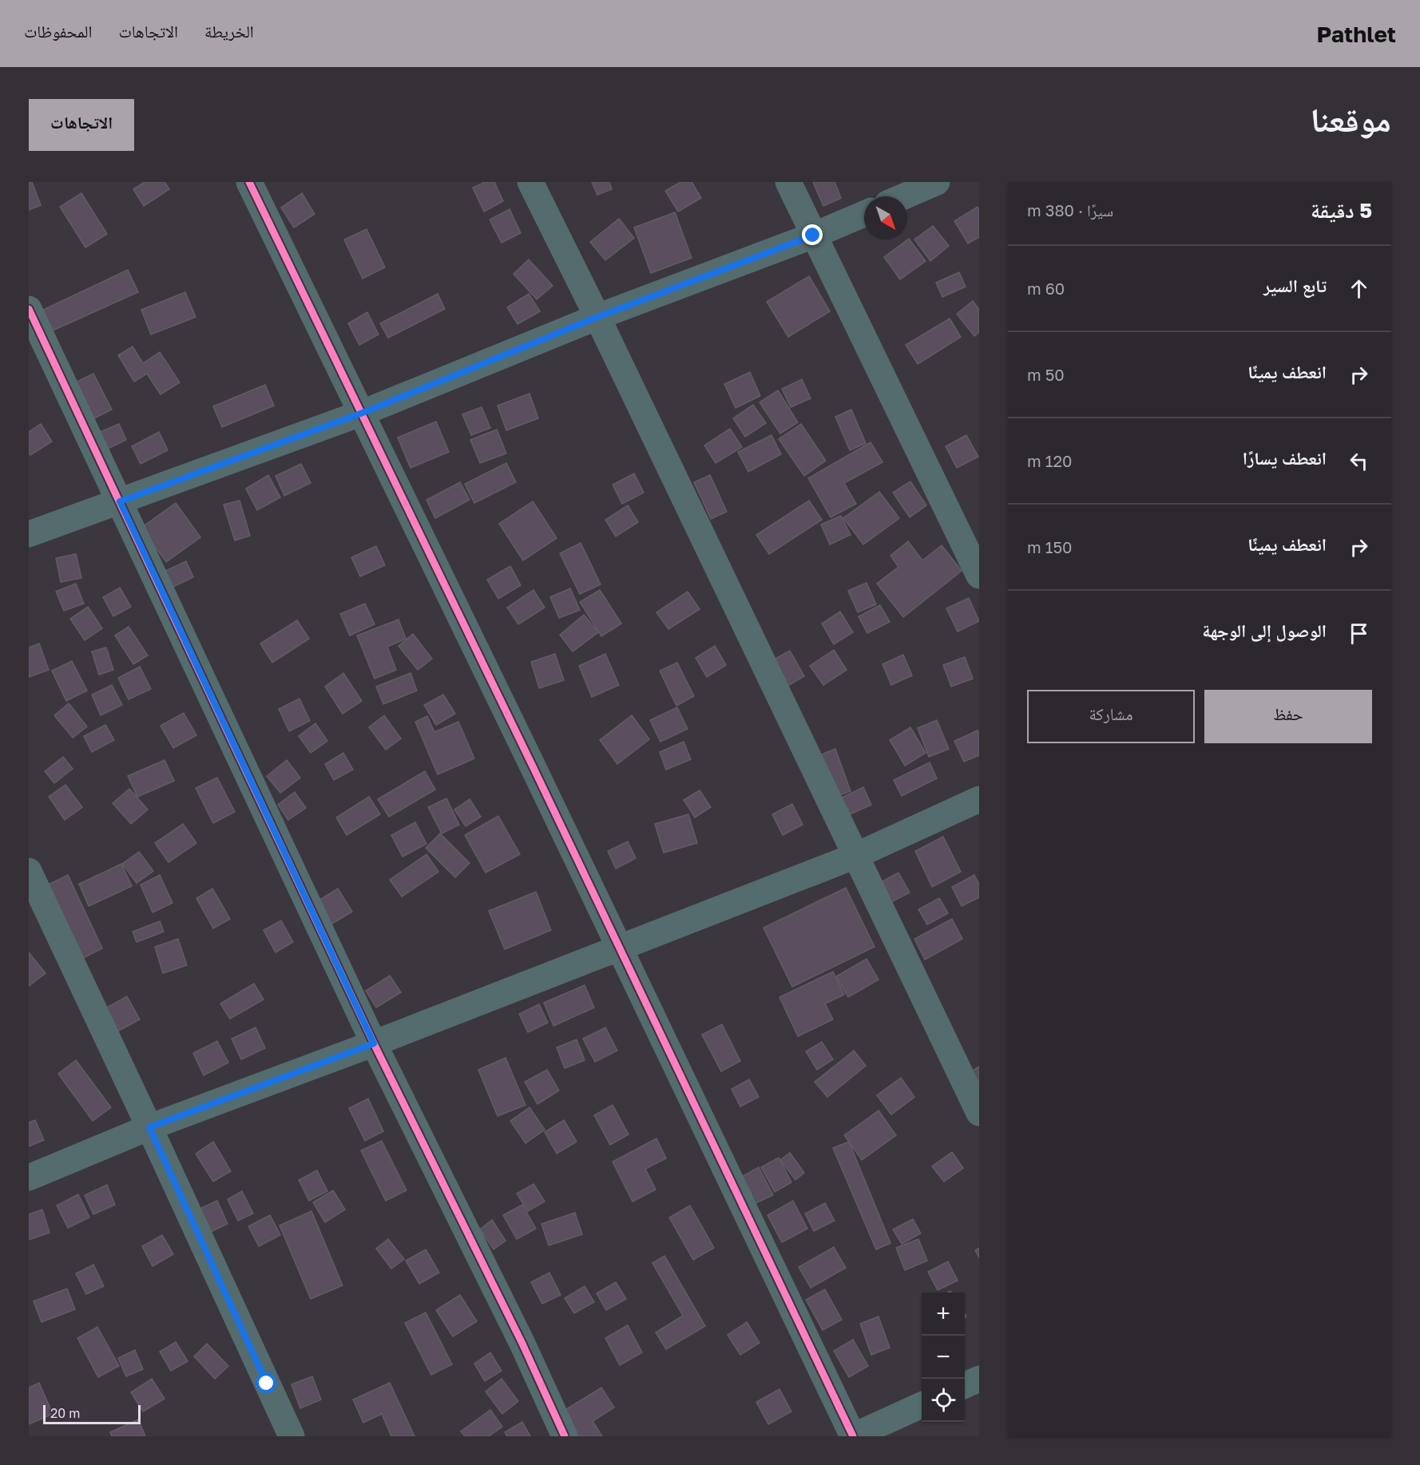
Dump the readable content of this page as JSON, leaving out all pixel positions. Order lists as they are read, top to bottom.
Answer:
{
  "scale_bar": "20 m",
  "north": "bottom right",
  "page": {
    "header": "Pathlet",
    "nav": ["الخريطة", "الاتجاهات", "المحفوظات"],
    "title": "موقعنا",
    "buttons": [
      "الاتجاهات",
      ["حفظ", "مشاركة"]
    ],
    "heading": ["5 دقيقة", "سيرًا · 380 m"],
    "list": [
      ["تابع السير", "60 m"],
      ["انعطف يمينًا", "50 m"],
      ["انعطف يسارًا", "120 m"],
      ["انعطف يمينًا", "150 m"],
      "الوصول إلى الوجهة"
    ],
    "map_buttons": ["+", "−"],
    "scale": "20 m"
  }
}
